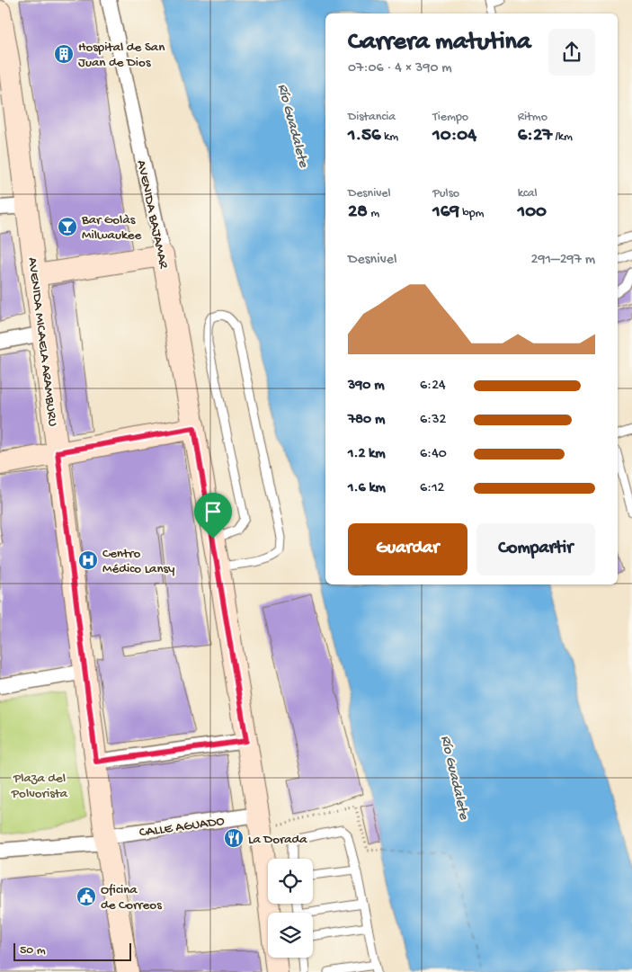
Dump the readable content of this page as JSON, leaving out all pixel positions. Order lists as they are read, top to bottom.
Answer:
{
  "streets": {
    "street": ["AVENIDA BAJAMAR", "AVENIDA MICAELA ARAMBURU", "CALLE AGUADO"]
  },
  "crossings": [
    ["AVENIDA BAJAMAR", "CALLE AGUADO"]
  ],
  "water": ["Río Guadalete"],
  "parks": ["Plaza del Polvorista"],
  "places": {
    "building": ["Hospital de San Juan de Dios"],
    "bar": ["Bar Golàs Milwaukee"],
    "hospital": ["Centro Médico Lansy"],
    "restaurant": ["La Dorada"],
    "public building": ["Oficina de Correos"]
  },
  "scale_bar": "50 m",
  "page": {
    "heading": ["Carrera matutina", "07:06 · 4 × 390 m"],
    "stats": [
      ["Distancia", "1.56 km"],
      ["Tiempo", "10:04"],
      ["Ritmo", "6:27 /km"],
      ["Desnivel", "28 m"],
      ["Pulso", "169 bpm"],
      ["kcal", "100"]
    ],
    "chart": ["Desnivel", "291–297 m"],
    "list": [
      {
        "name": "390 m",
        "note": "6:24"
      },
      {
        "name": "780 m",
        "note": "6:32"
      },
      {
        "name": "1.2 km",
        "note": "6:40"
      },
      {
        "name": "1.6 km",
        "note": "6:12"
      }
    ],
    "buttons": ["Guardar", "Compartir"],
    "scale": "50 m"
  }
}
